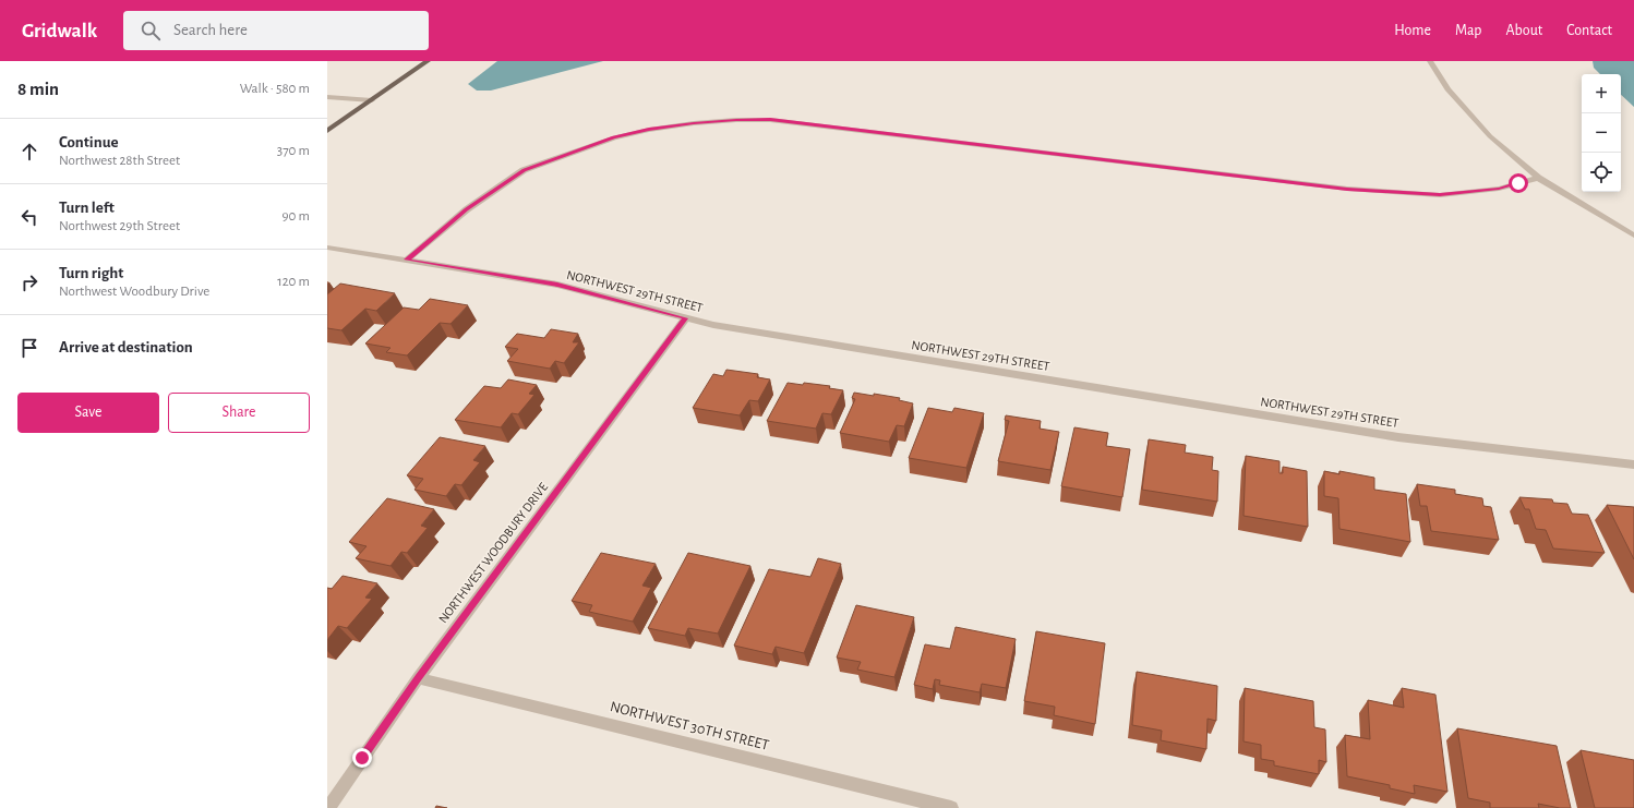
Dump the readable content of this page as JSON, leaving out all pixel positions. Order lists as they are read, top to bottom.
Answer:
{
  "streets": {
    "street": ["NORTHWEST 29TH STREET", "NORTHWEST WOODBURY DRIVE", "NORTHWEST 30TH STREET"]
  },
  "crossings": [
    ["NORTHWEST 29TH STREET", "NORTHWEST WOODBURY DRIVE"],
    ["NORTHWEST WOODBURY DRIVE", "NORTHWEST 30TH STREET"]
  ],
  "page": {
    "header": "Gridwalk",
    "search": "Search here",
    "nav": [
      "Home",
      "Map",
      "About",
      "Contact"
    ],
    "heading": ["8 min", "Walk · 580 m"],
    "map_buttons": ["+", "−"],
    "list": [
      ["Continue", "Northwest 28th Street", "370 m"],
      ["Turn left", "Northwest 29th Street", "90 m"],
      ["Turn right", "Northwest Woodbury Drive", "120 m"],
      "Arrive at destination"
    ],
    "buttons": ["Save", "Share"]
  }
}
